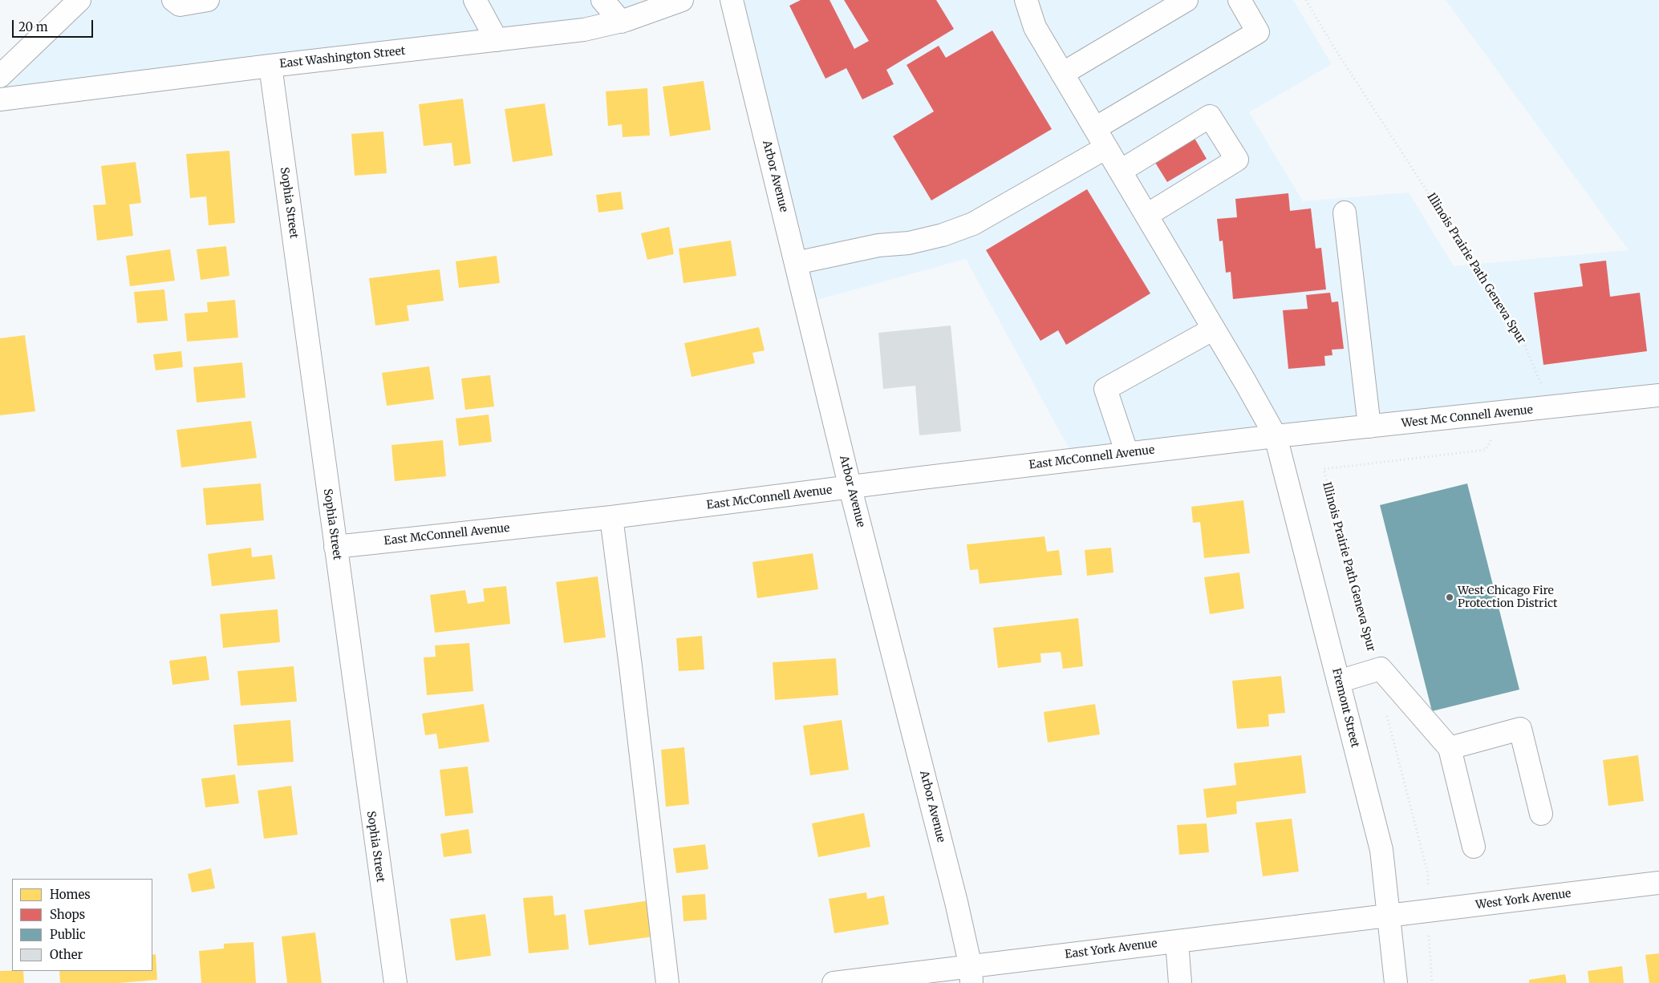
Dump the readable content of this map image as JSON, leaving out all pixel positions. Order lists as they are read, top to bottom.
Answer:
{
  "streets": {
    "street": [
      "East Washington Street",
      "Arbor Avenue",
      "Sophia Street",
      "West Mc Connell Avenue",
      "East McConnell Avenue",
      "Fremont Street",
      "West York Avenue",
      "East York Avenue"
    ],
    "path": ["Illinois Prairie Path Geneva Spur"]
  },
  "crossings": [
    ["East Washington Street", "Sophia Street"],
    ["Arbor Avenue", "East McConnell Avenue"],
    ["Arbor Avenue", "East York Avenue"],
    ["Sophia Street", "East McConnell Avenue"],
    ["Illinois Prairie Path Geneva Spur", "West Mc Connell Avenue"],
    ["West Mc Connell Avenue", "East McConnell Avenue"],
    ["West Mc Connell Avenue", "Fremont Street"],
    ["East McConnell Avenue", "Fremont Street"],
    ["Fremont Street", "West York Avenue"],
    ["Fremont Street", "East York Avenue"],
    ["West York Avenue", "East York Avenue"]
  ],
  "places": ["West Chicago Fire Protection District"],
  "legend": [
    "Homes",
    "Shops",
    "Public",
    "Other"
  ],
  "scale_bar": "20 m"
}
